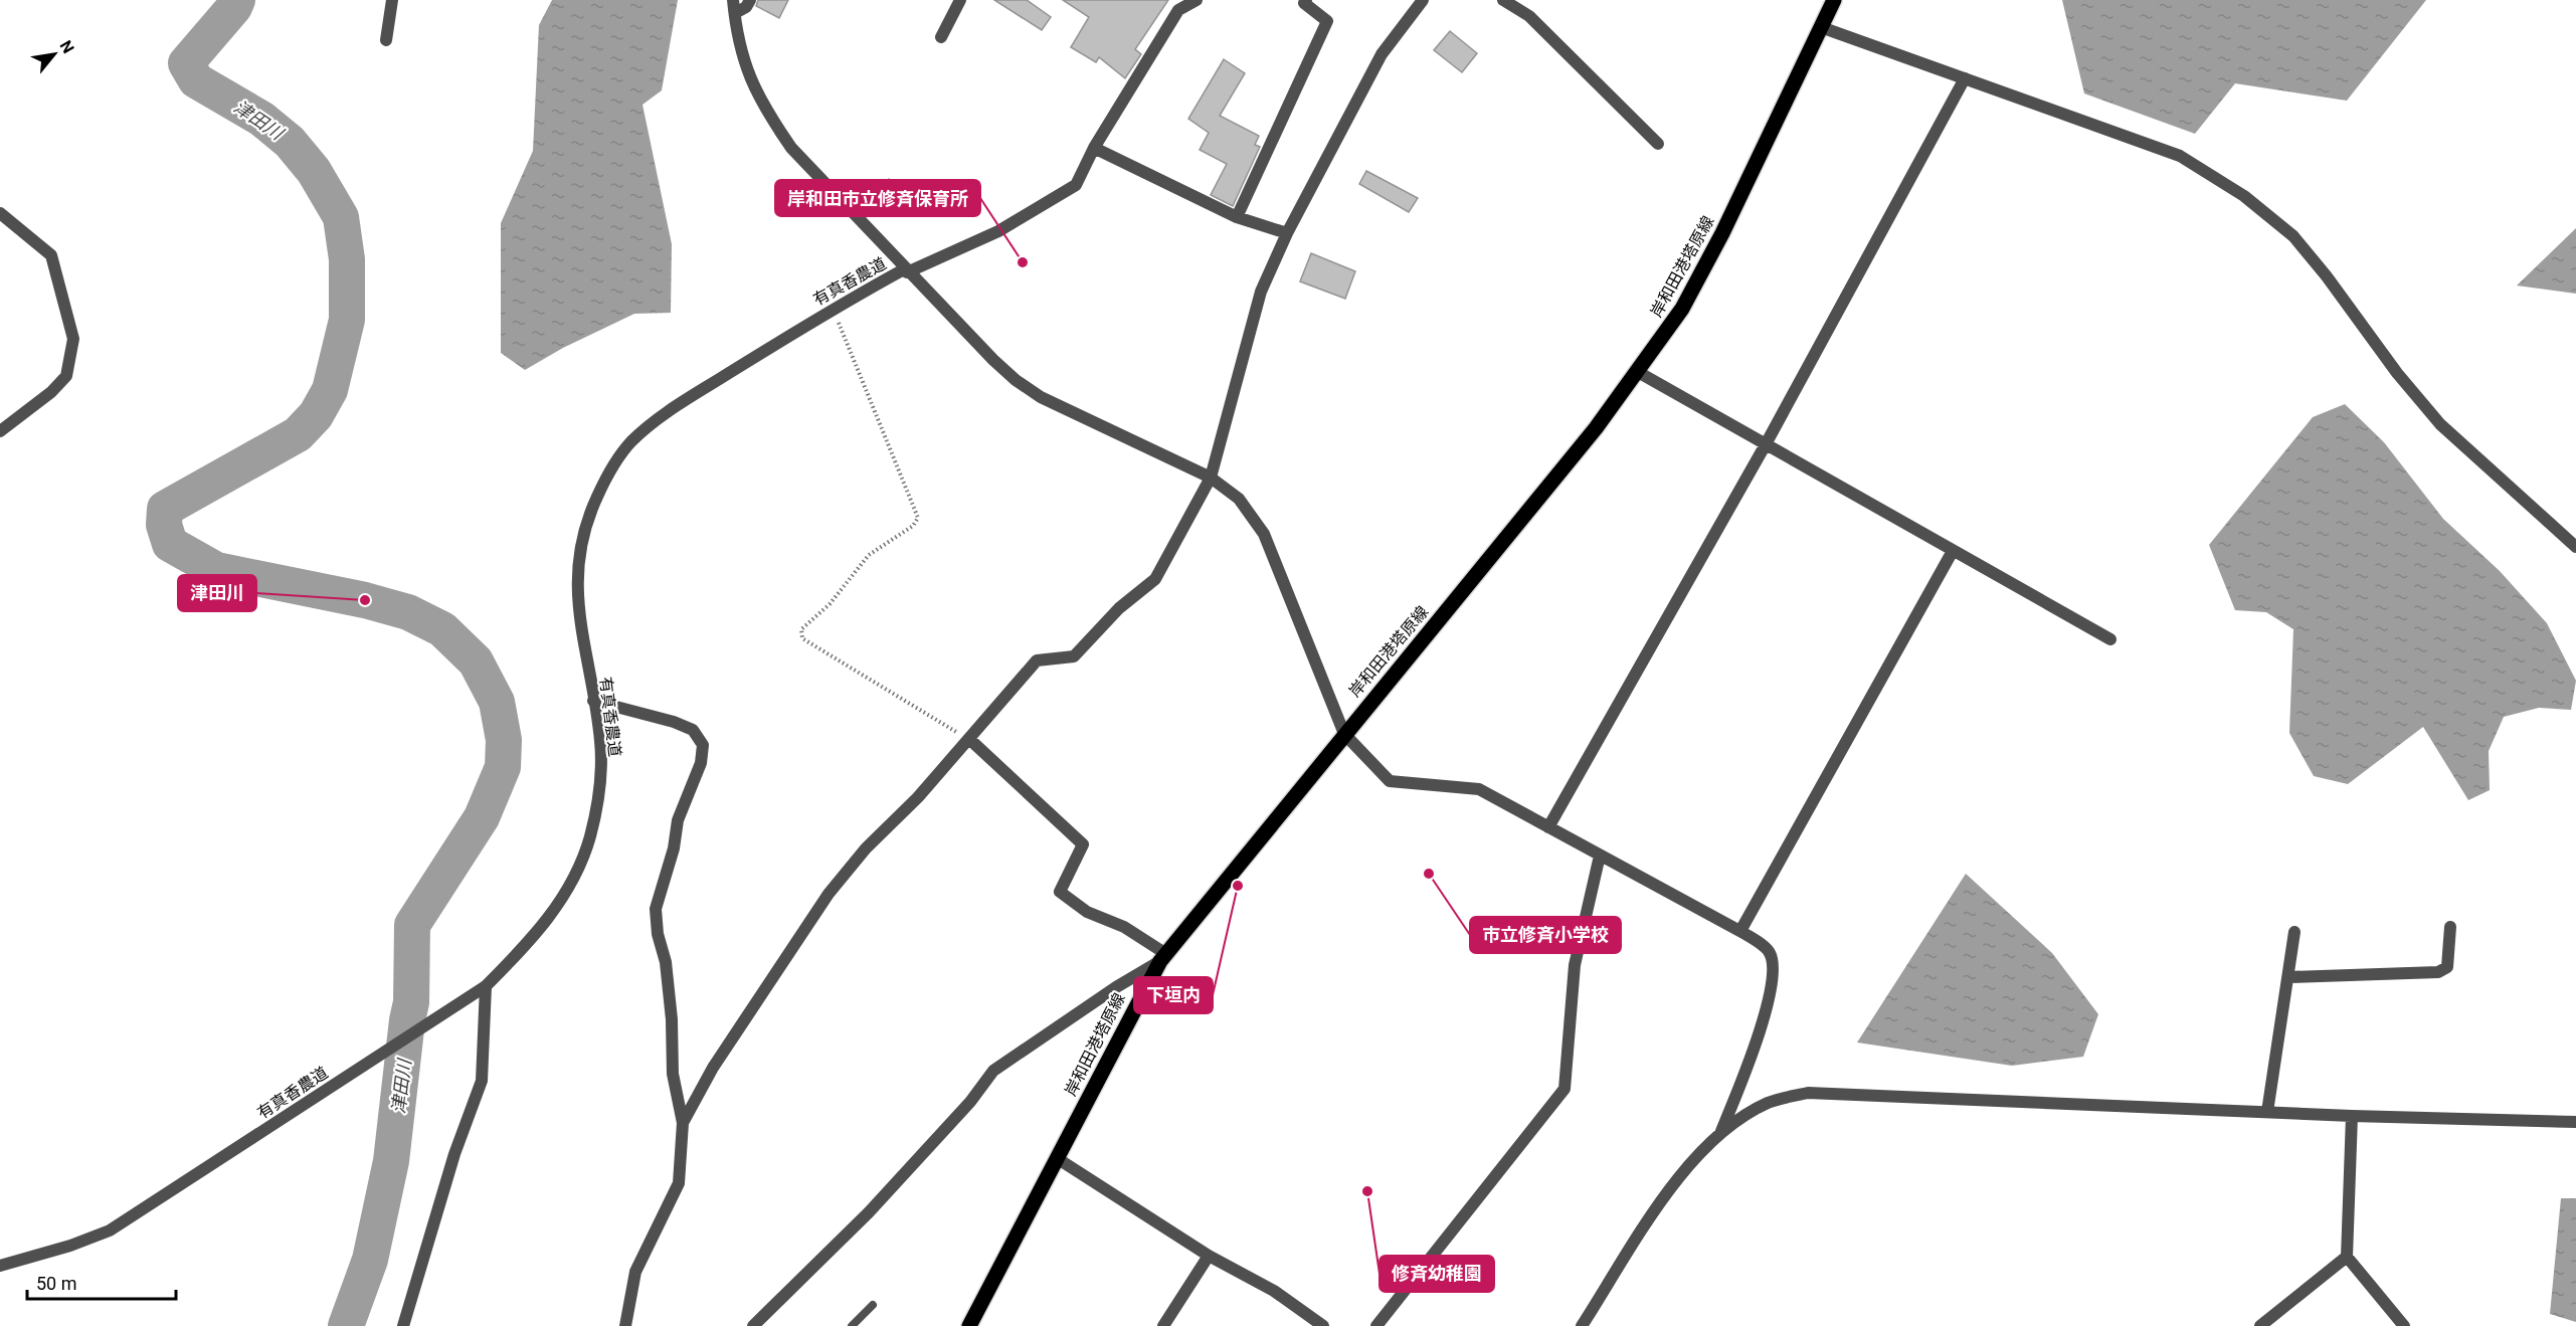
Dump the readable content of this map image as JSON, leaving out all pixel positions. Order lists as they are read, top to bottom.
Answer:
{
  "streets": {
    "main road": ["岸和田港塔原線"],
    "street": ["有真香農道"]
  },
  "water": ["津田川"],
  "places": [
    "岸和田市立修斉保育所",
    "津田川",
    "市立修斉小学校",
    "下垣内",
    "修斉幼稚園"
  ],
  "scale_bar": "50 m",
  "north": "top right"
}
